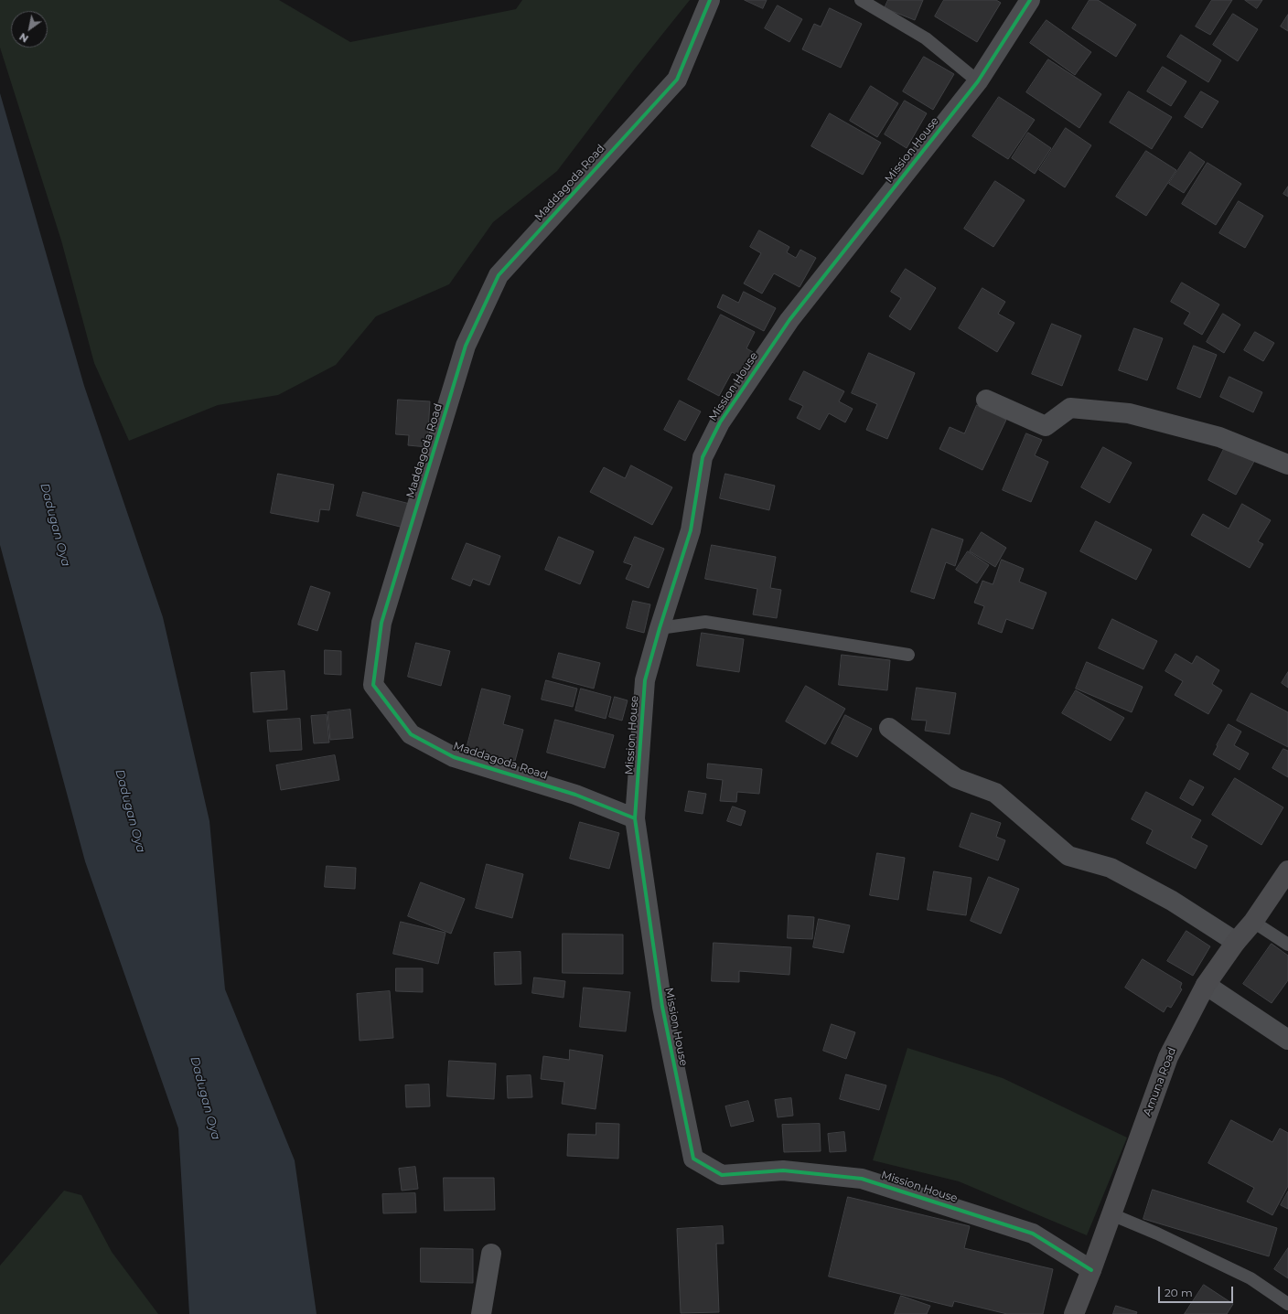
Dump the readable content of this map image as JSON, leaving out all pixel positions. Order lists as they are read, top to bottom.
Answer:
{
  "streets": {
    "street": ["Mission House", "Maddagoda Road", "Amuna Road"]
  },
  "crossings": [
    ["Mission House", "Maddagoda Road"],
    ["Mission House", "Amuna Road"]
  ],
  "water": ["Dadugan Oya"],
  "scale_bar": "20 m",
  "north": "bottom left"
}
